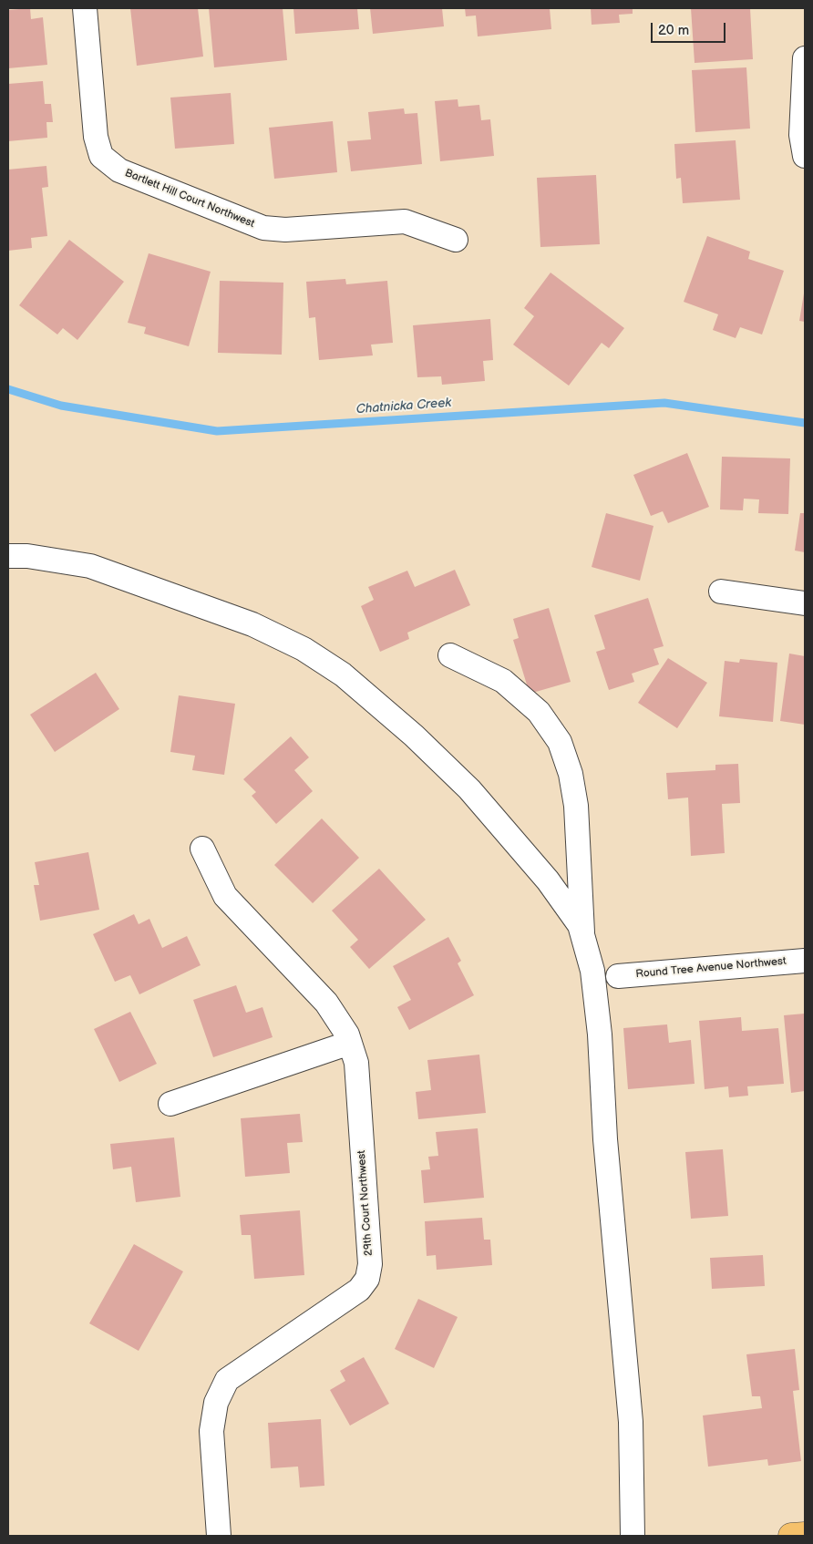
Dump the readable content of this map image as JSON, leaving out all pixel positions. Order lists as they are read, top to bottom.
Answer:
{
  "streets": {
    "street": ["Bartlett Hill Court Northwest", "Round Tree Avenue Northwest", "29th Court Northwest"]
  },
  "water": ["Chatnicka Creek"],
  "scale_bar": "20 m"
}
